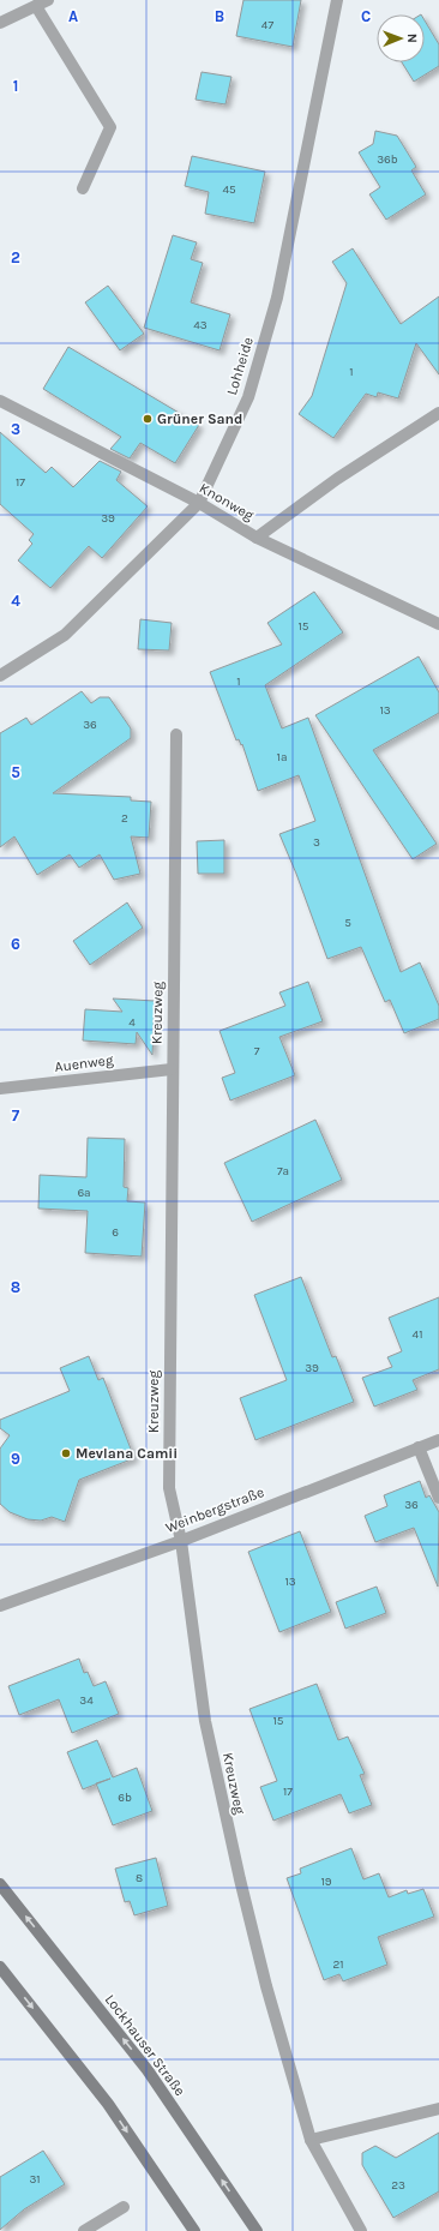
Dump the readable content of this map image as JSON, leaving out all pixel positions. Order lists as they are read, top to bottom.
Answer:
{
  "streets": {
    "main road": ["Lockhauser Straße"],
    "street": [
      "Lohheide",
      "Knonweg",
      "Kreuzweg",
      "Auenweg",
      "Weinbergstraße"
    ]
  },
  "crossings": [
    ["Lohheide", "Knonweg"],
    ["Kreuzweg", "Auenweg"],
    ["Kreuzweg", "Weinbergstraße"]
  ],
  "places": ["Grüner Sand", "Mevlana Camii"],
  "house_numbers": [
    "47",
    "36b",
    "45",
    "43",
    "1",
    "17",
    "39",
    "15",
    "1",
    "13",
    "36",
    "1a",
    "2",
    "3",
    "5",
    "4",
    "7",
    "7a",
    "6a",
    "6",
    "41",
    "39",
    "36",
    "13",
    "34",
    "15",
    "17",
    "6b",
    "8",
    "19",
    "21",
    "31",
    "23"
  ],
  "north": "right",
  "grid": {
    "columns": ["A", "B", "C"],
    "rows": [
      "1",
      "2",
      "3",
      "4",
      "5",
      "6",
      "7",
      "8",
      "9"
    ]
  }
}
